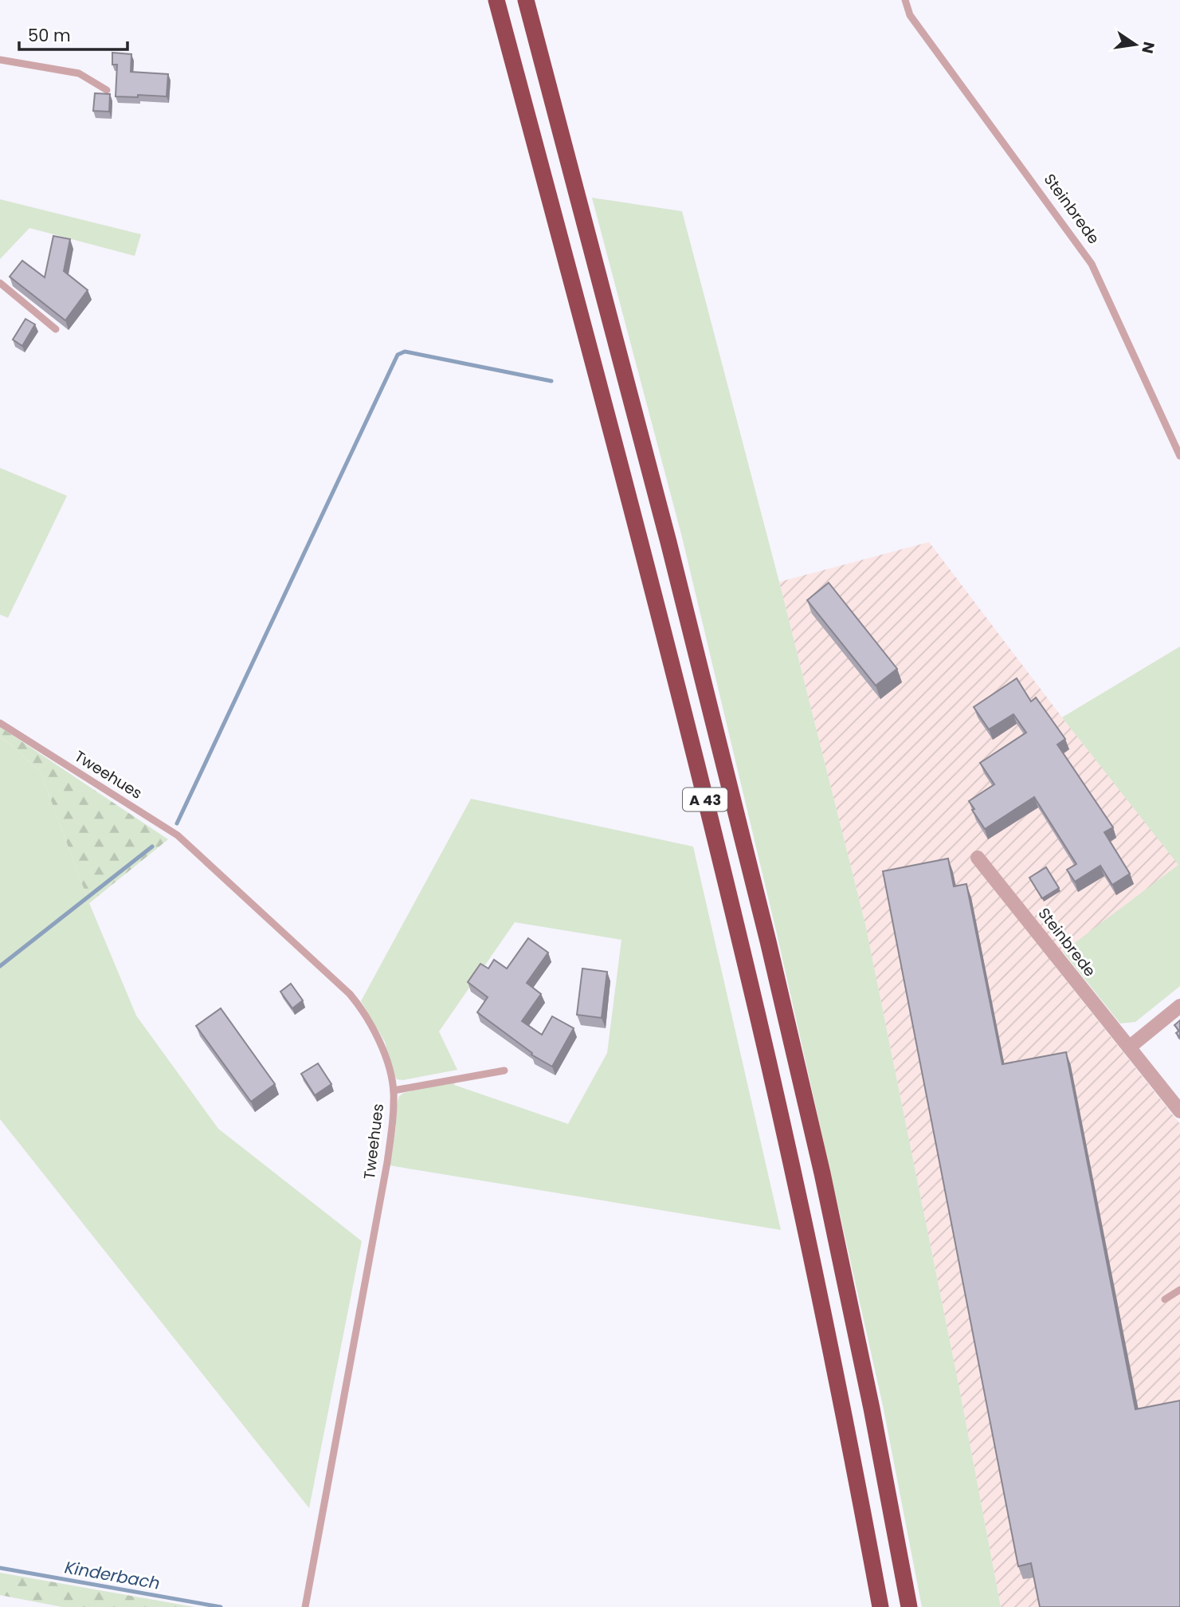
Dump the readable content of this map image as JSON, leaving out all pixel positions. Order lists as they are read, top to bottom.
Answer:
{
  "streets": {
    "highway": ["A 43"],
    "street": ["Steinbrede"],
    "lane": ["Tweehues"]
  },
  "water": ["Kinderbach"],
  "scale_bar": "50 m",
  "north": "right"
}
